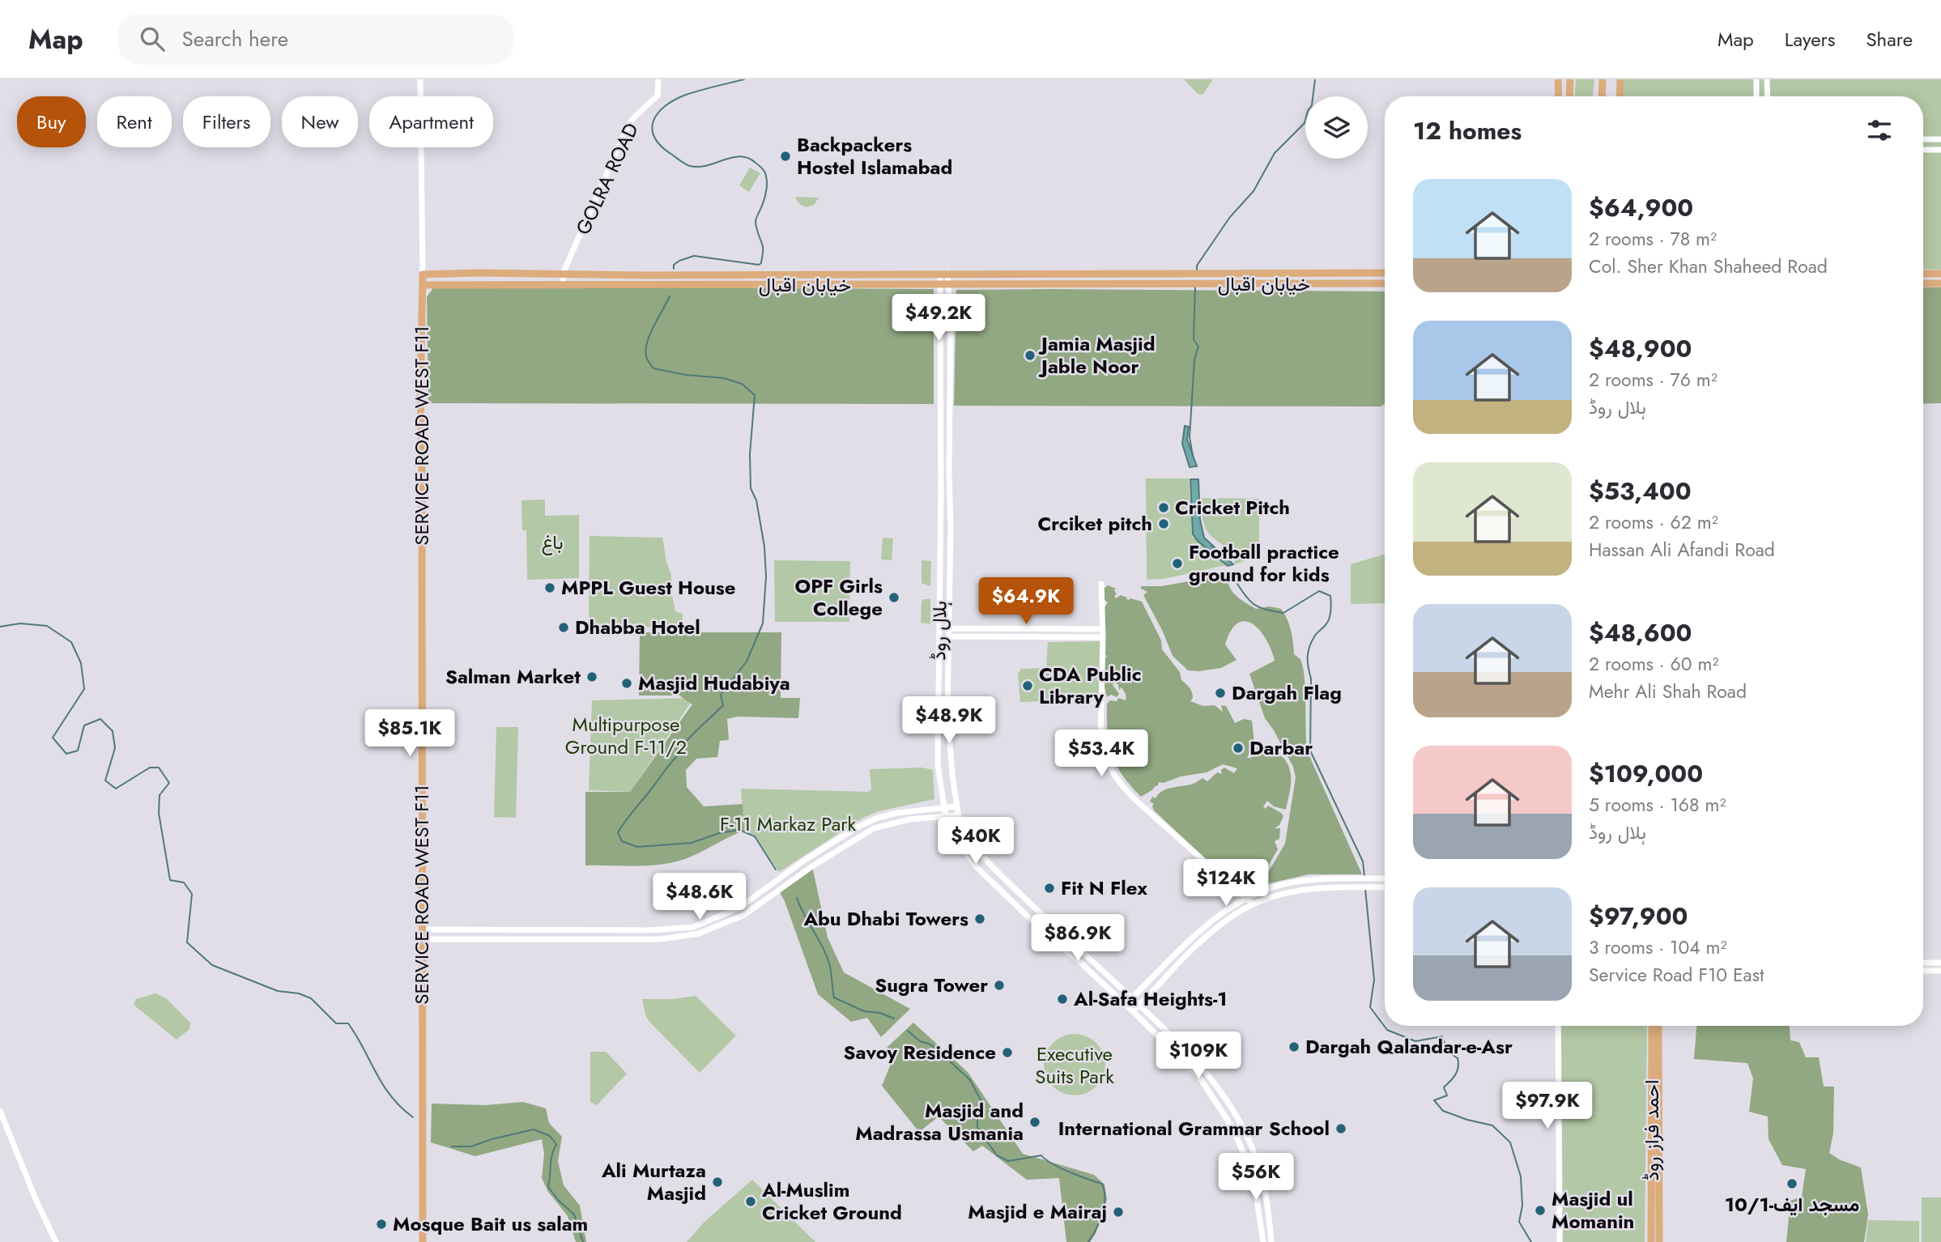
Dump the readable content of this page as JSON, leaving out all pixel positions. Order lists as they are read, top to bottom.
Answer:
{
  "streets": {
    "main road": ["خیابان اقبال", "SERVICE ROAD WEST F11", "احمد فراز روڈ"],
    "street": ["GOLRA ROAD", "ہلال روڈ"]
  },
  "crossings": [
    ["GOLRA ROAD", "خیابان اقبال"],
    ["خیابان اقبال", "SERVICE ROAD WEST F11"],
    ["خیابان اقبال", "ہلال روڈ"]
  ],
  "parks": [
    "باغ",
    "Multipurpose Ground F-11/2",
    "F-11 Markaz Park",
    "Executive Suits Park"
  ],
  "places": [
    "Backpackers Hostel Islamabad",
    "Jamia Masjid Jable Noor",
    "Cricket Pitch",
    "Crciket pitch",
    "Football practice ground for kids",
    "MPPL Guest House",
    "OPF Girls College",
    "Dhabba Hotel",
    "Salman Market",
    "Masjid Hudabiya",
    "CDA Public Library",
    "Dargah Flag",
    "Darbar",
    "Fit N Flex",
    "Abu Dhabi Towers",
    "Sugra Tower",
    "Al-Safa Heights-1",
    "Dargah Qalandar-e-Asr",
    "Savoy Residence",
    "Masjid and Madrassa Usmania",
    "International Grammar School",
    "Ali Murtaza Masjid",
    "مسجد ایف-10/1",
    "Al-Muslim Cricket Ground",
    "Masjid ul Momanin",
    "Masjid e Mairaj",
    "Mosque Bait us salam"
  ],
  "page": {
    "header": "Map",
    "search": "Search here",
    "nav": ["Map", "Layers", "Share"],
    "chip": [
      "Buy",
      "Rent",
      "Filters",
      "New",
      "Apartment"
    ],
    "heading": "12 homes",
    "list": [
      {
        "name": "$64,900",
        "note": "2 rooms · 78 m² · Col. Sher Khan Shaheed Road"
      },
      {
        "name": "$48,900",
        "note": "2 rooms · 76 m² · ہلال روڈ"
      },
      {
        "name": "$53,400",
        "note": "2 rooms · 62 m² · Hassan Ali Afandi Road"
      },
      {
        "name": "$48,600",
        "note": "2 rooms · 60 m² · Mehr Ali Shah Road"
      },
      {
        "name": "$109,000",
        "note": "5 rooms · 168 m² · ہلال روڈ"
      },
      {
        "name": "$97,900",
        "note": "3 rooms · 104 m² · Service Road F10 East"
      }
    ],
    "price": [
      "$49.2K",
      "$64.9K",
      "$48.9K",
      "$85.1K",
      "$53.4K",
      "$40K",
      "$124K",
      "$48.6K",
      "$86.9K",
      "$109K",
      "$97.9K",
      "$56K"
    ]
  }
}
